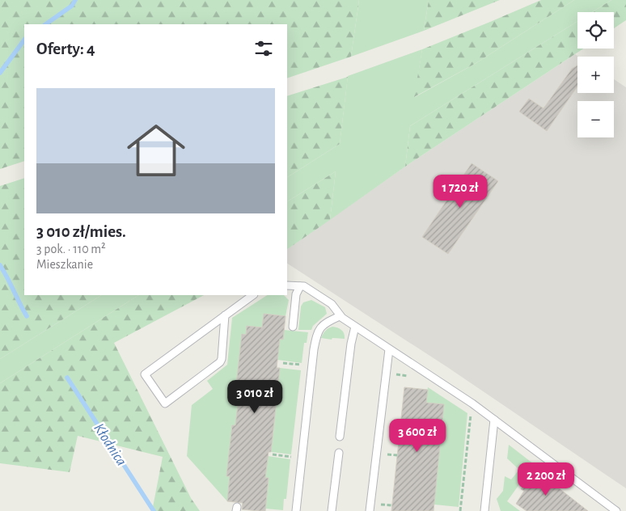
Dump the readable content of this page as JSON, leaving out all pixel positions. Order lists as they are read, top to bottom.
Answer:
{
  "water": ["Kłodnica"],
  "page": {
    "map_buttons": ["+", "−"],
    "heading": "Oferty: 4",
    "list": [
      {
        "name": "3 010 zł/mies.",
        "note": "3 pok. · 110 m² · Mieszkanie"
      }
    ],
    "price": [
      "1 720 zł",
      "3 010 zł",
      "3 600 zł",
      "2 200 zł"
    ]
  }
}
